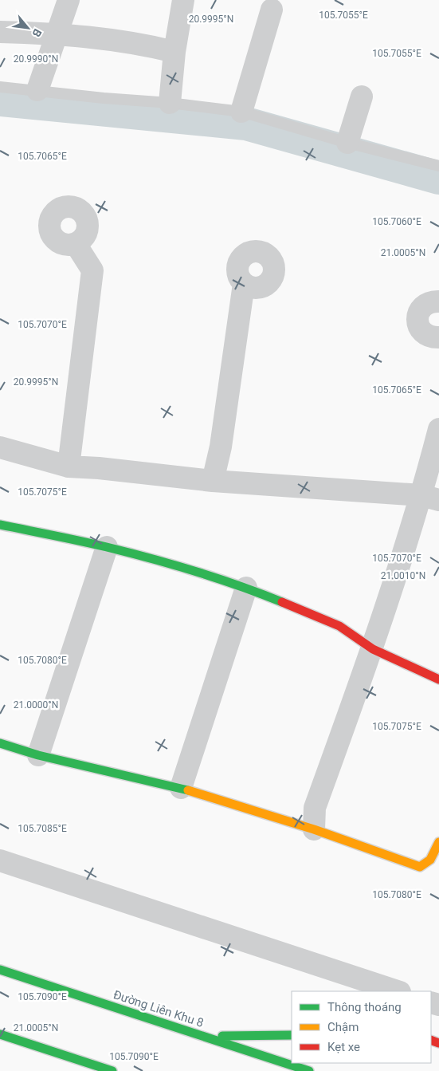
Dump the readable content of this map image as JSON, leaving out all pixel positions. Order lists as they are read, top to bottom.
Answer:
{
  "streets": {
    "street": ["Đường Liên Khu 8"]
  },
  "legend": ["Thông thoáng", "Chậm", "Kẹt xe"],
  "north": "bottom right",
  "coordinates": [
    "105.7055°E",
    "20.9995°N",
    "20.9990°N",
    "105.7065°E",
    "105.7060°E",
    "21.0005°N",
    "105.7070°E",
    "105.7075°E",
    "21.0010°N",
    "105.7080°E",
    "21.0000°N",
    "105.7085°E",
    "105.7090°E"
  ]
}
